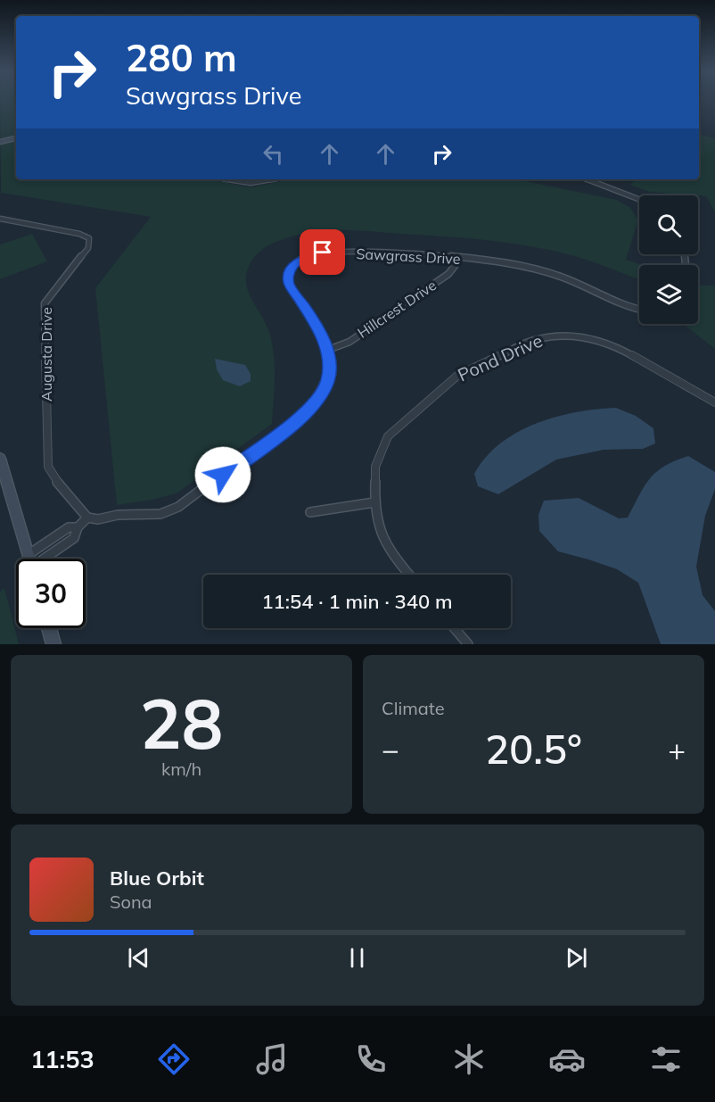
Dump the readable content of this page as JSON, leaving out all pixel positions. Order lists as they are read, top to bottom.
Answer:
{
  "streets": {
    "street": [
      "Sawgrass Drive",
      "Hillcrest Drive",
      "Augusta Drive",
      "Pond Drive"
    ]
  },
  "crossings": [
    ["Sawgrass Drive", "Hillcrest Drive"],
    ["Sawgrass Drive", "Augusta Drive"]
  ],
  "page": {
    "turn": ["280 m", "Sawgrass Drive"],
    "limit": "30",
    "trip": "11:54 · 1 min · 340 m",
    "tile": [
      ["28", "km/h"],
      "Climate"
    ],
    "heat": ["−", "20.5°", "+"],
    "song": ["Blue Orbit", "Sona"],
    "tabs": "11:53"
  }
}
